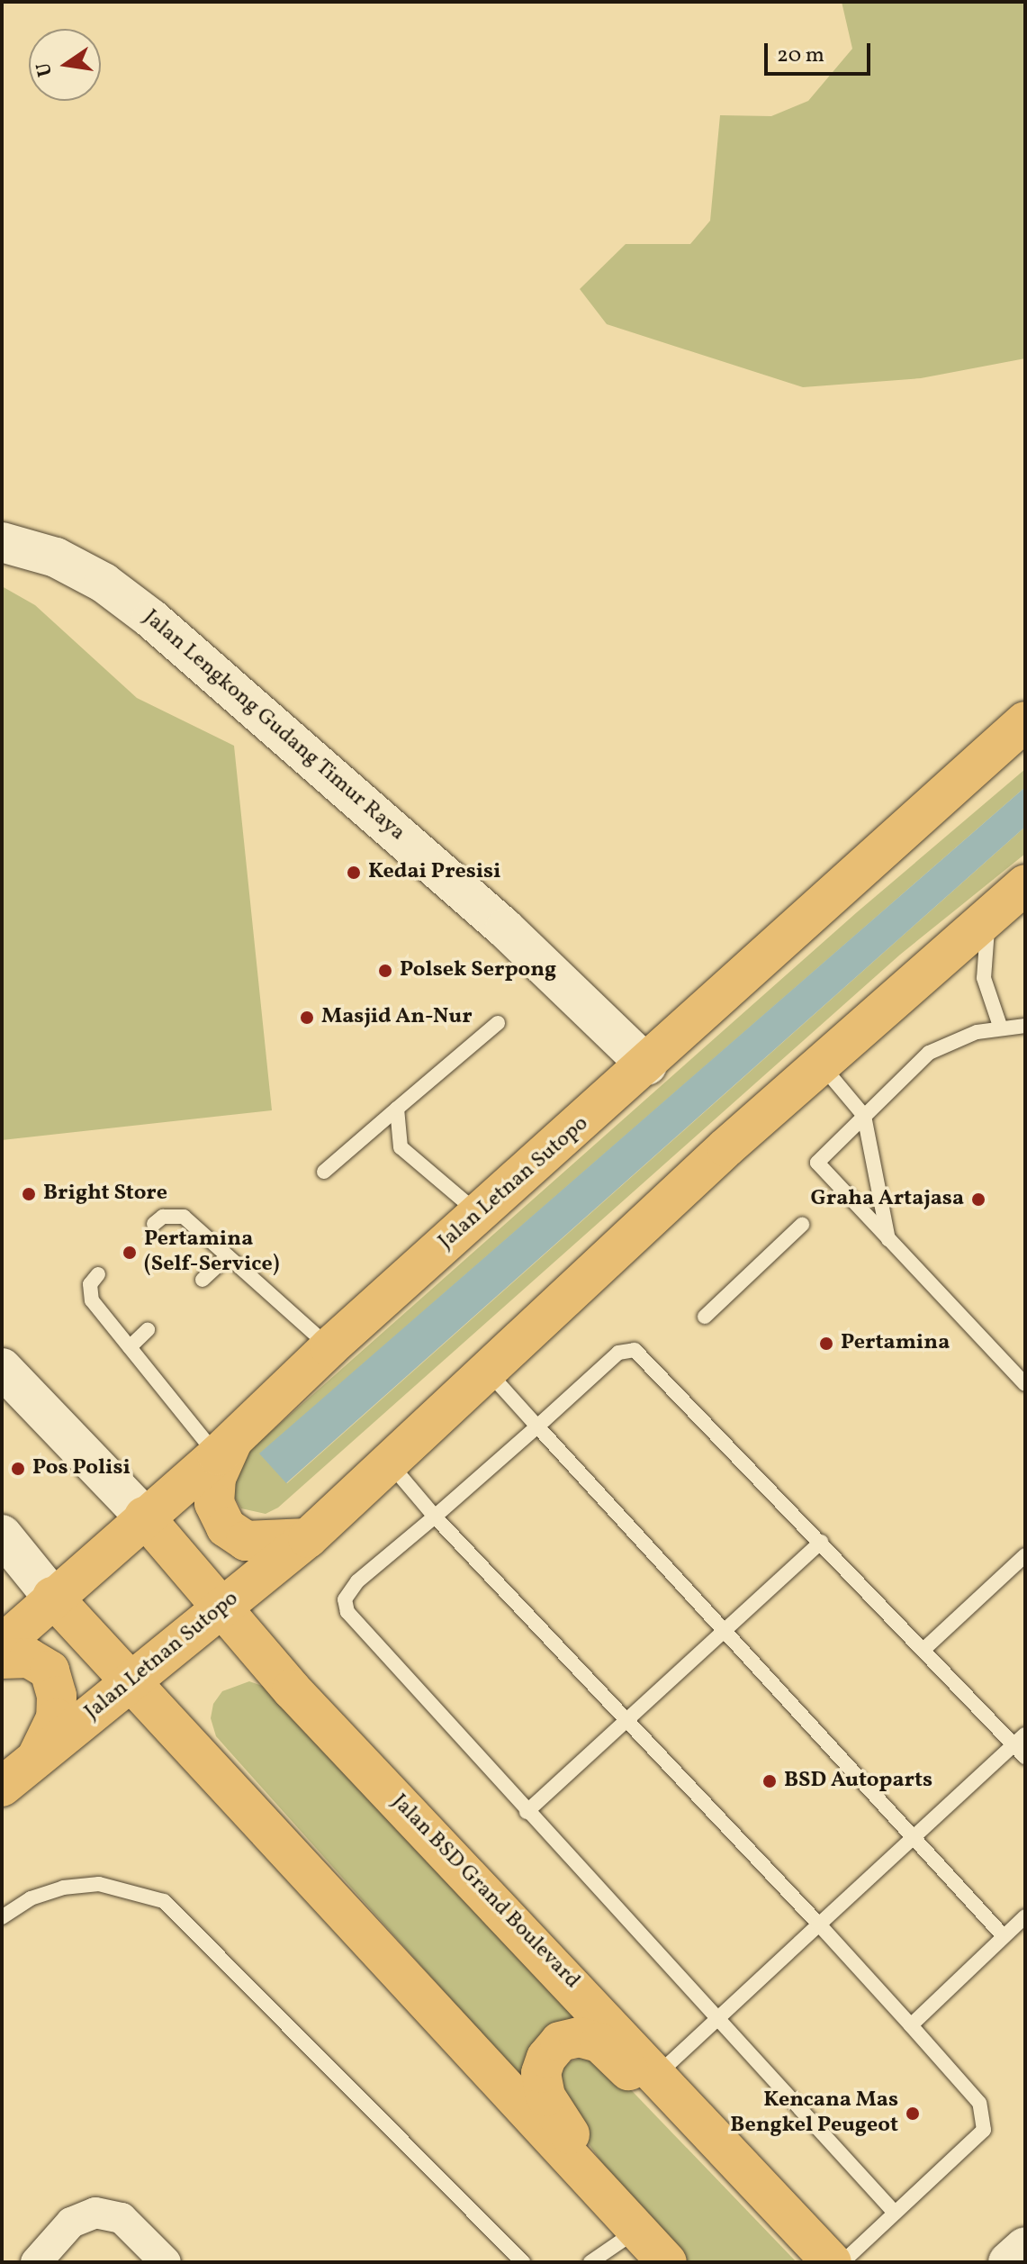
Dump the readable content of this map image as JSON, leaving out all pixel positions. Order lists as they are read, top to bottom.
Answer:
{
  "streets": {
    "main road": ["Jalan Letnan Sutopo", "Jalan BSD Grand Boulevard"],
    "street": ["Jalan Lengkong Gudang Timur Raya"]
  },
  "crossings": [
    ["Jalan Lengkong Gudang Timur Raya", "Jalan Letnan Sutopo"],
    ["Jalan Letnan Sutopo", "Jalan BSD Grand Boulevard"]
  ],
  "places": [
    "Kedai Presisi",
    "Polsek Serpong",
    "Masjid An-Nur",
    "Bright Store",
    "Graha Artajasa",
    "Pertamina (Self-Service)",
    "Pertamina",
    "Pos Polisi",
    "BSD Autoparts",
    "Kencana Mas Bengkel Peugeot"
  ],
  "scale_bar": "20 m",
  "north": "left"
}
